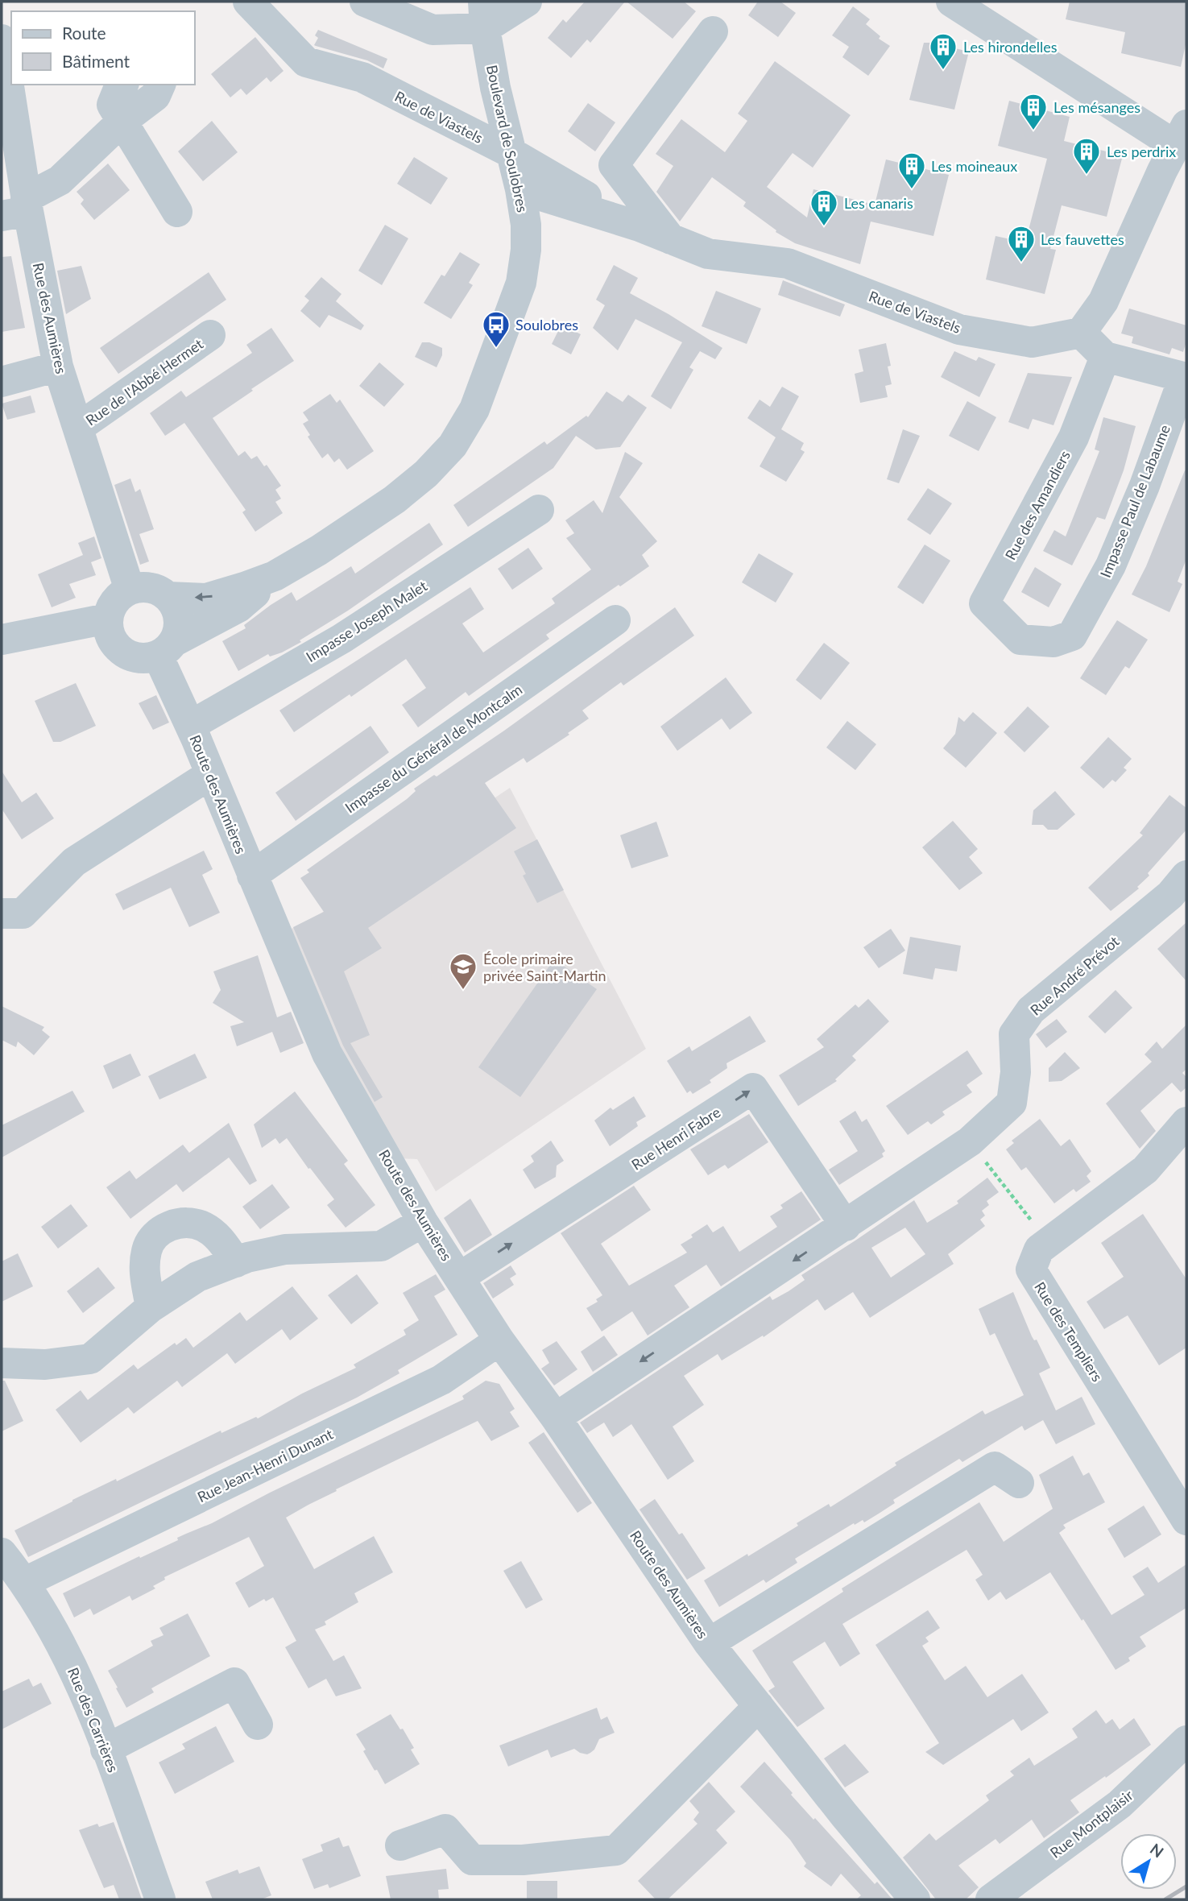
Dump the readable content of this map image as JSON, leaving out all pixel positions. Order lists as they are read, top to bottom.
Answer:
{
  "streets": {
    "street": [
      "Rue de Viastels",
      "Boulevard de Soulobres",
      "Rue des Aumières",
      "Rue de l'Abbé Hermet",
      "Impasse Paul de Labaume",
      "Rue des Amandiers",
      "Impasse Joseph Malet",
      "Impasse du Général de Montcalm",
      "Route des Aumières",
      "Rue André Prévot",
      "Rue Henri Fabre",
      "Rue des Templiers",
      "Rue Jean-Henri Dunant",
      "Rue des Carrières",
      "Rue Montplaisir"
    ]
  },
  "crossings": [
    ["Rue de Viastels", "Boulevard de Soulobres"],
    ["Boulevard de Soulobres", "Rue des Aumières"],
    ["Boulevard de Soulobres", "Route des Aumières"],
    ["Rue des Aumières", "Rue de l'Abbé Hermet"],
    ["Rue des Aumières", "Route des Aumières"],
    ["Impasse Paul de Labaume", "Rue des Amandiers"],
    ["Impasse Joseph Malet", "Route des Aumières"],
    ["Impasse du Général de Montcalm", "Route des Aumières"],
    ["Route des Aumières", "Rue Henri Fabre"],
    ["Route des Aumières", "Rue Jean-Henri Dunant"],
    ["Rue André Prévot", "Rue Henri Fabre"],
    ["Rue Jean-Henri Dunant", "Rue des Carrières"]
  ],
  "places": {
    "building": [
      "Les hirondelles",
      "Les mésanges",
      "Les perdrix",
      "Les moineaux",
      "Les canaris",
      "Les fauvettes"
    ],
    "bus stop": ["Soulobres"],
    "school or university": ["École primaire privée Saint-Martin"]
  },
  "legend": ["Route", "Bâtiment"],
  "north": "top right"
}
